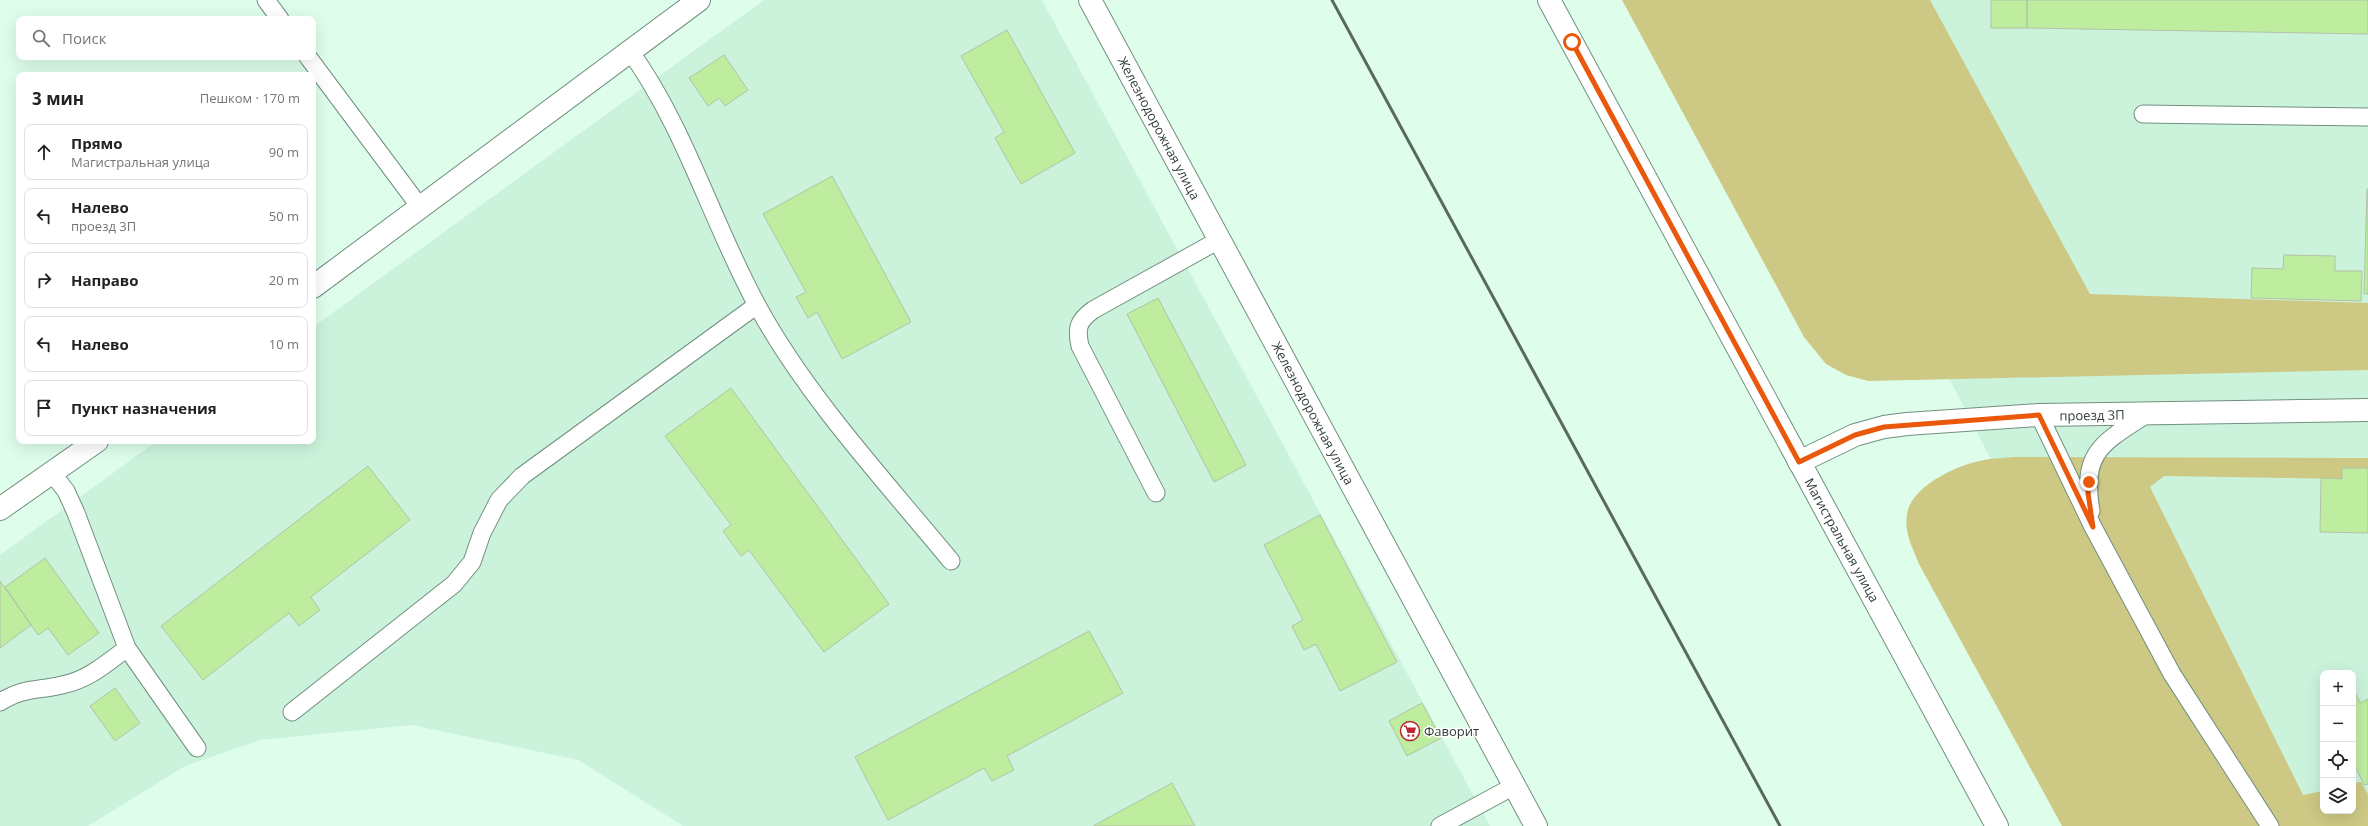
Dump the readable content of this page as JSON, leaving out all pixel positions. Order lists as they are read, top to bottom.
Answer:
{
  "streets": {
    "street": ["Железнодорожная улица", "проезд 3П", "Магистральная улица"]
  },
  "crossings": [
    ["проезд 3П", "Магистральная улица"]
  ],
  "places": {
    "supermarket": ["Фаворит"]
  },
  "page": {
    "search": "Поиск",
    "heading": ["3 мин", "Пешком · 170 m"],
    "list": [
      ["Прямо", "Магистральная улица", "90 m"],
      ["Налево", "проезд 3П", "50 m"],
      ["Направо", "20 m"],
      ["Налево", "10 m"],
      "Пункт назначения"
    ],
    "map_buttons": ["+", "−"]
  }
}
